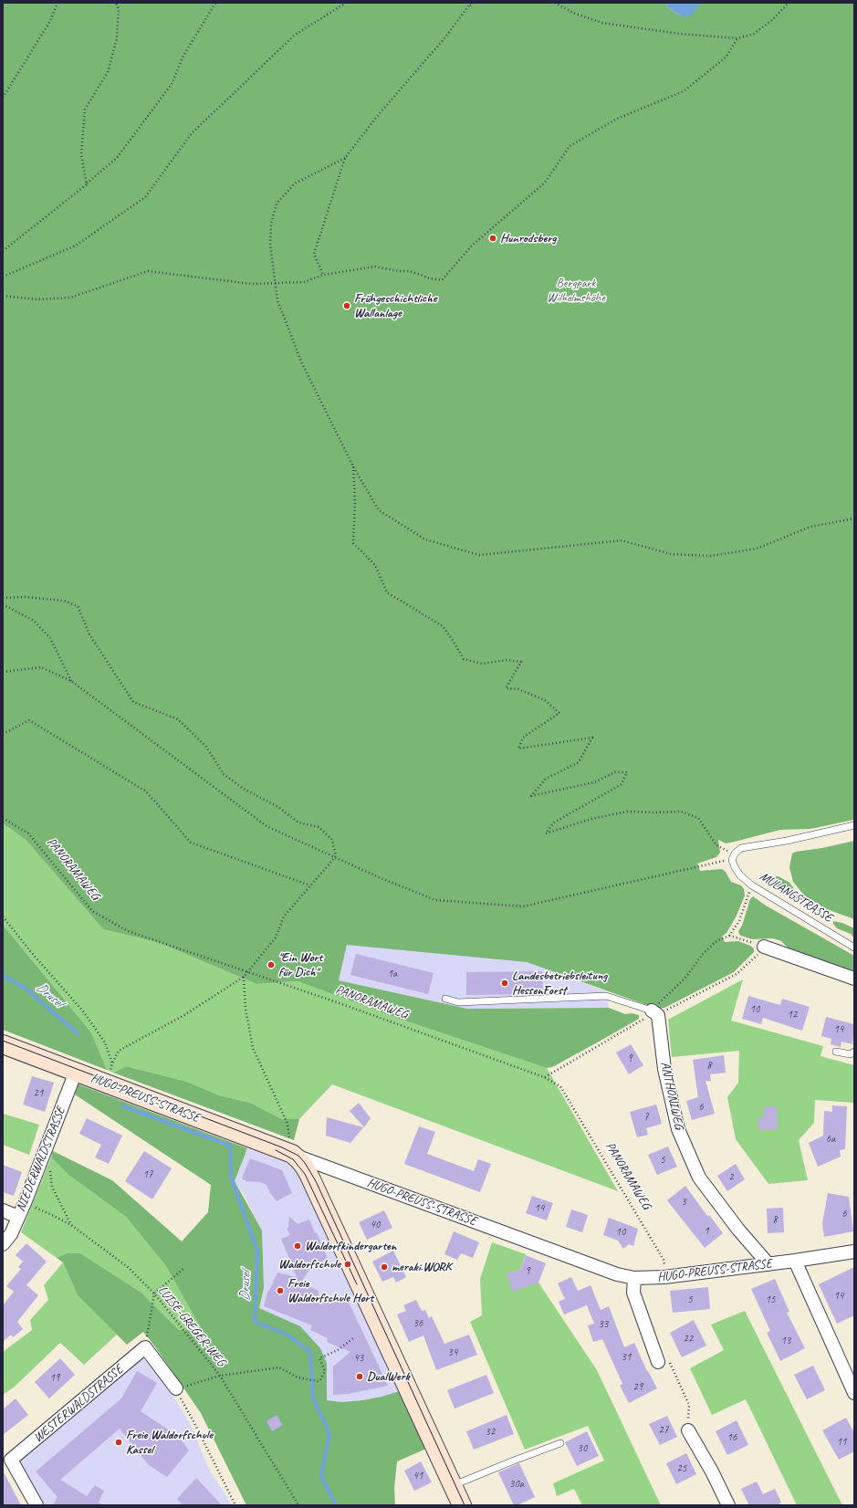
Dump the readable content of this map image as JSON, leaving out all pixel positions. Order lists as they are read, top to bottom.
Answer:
{
  "streets": {
    "street": [
      "ANTHONIWEG",
      "HUGO-PREUSS-STRASSE",
      "NIEDERWALDSTRASSE",
      "WESTERWALDSTRASSE"
    ],
    "lane": ["MULANGSTRASSE"],
    "path": ["PANORAMAWEG", "LUISE-GREGER-WEG"]
  },
  "crossings": [
    ["PANORAMAWEG", "HUGO-PREUSS-STRASSE"],
    ["ANTHONIWEG", "HUGO-PREUSS-STRASSE"],
    ["HUGO-PREUSS-STRASSE", "NIEDERWALDSTRASSE"],
    ["NIEDERWALDSTRASSE", "LUISE-GREGER-WEG"]
  ],
  "water": ["Drusel"],
  "parks": ["Bergpark Wilhelmshöhe"],
  "places": [
    "Hunrodsberg",
    "Frühgeschichtliche Wallanlage",
    "\"Ein Wort für Dich\"",
    "Landesbetriebsleitung HessenForst",
    "Waldorfkindergarten",
    "Waldorfschule",
    "meraki.WORK",
    "Freie Waldorfschule Hort",
    "DualWerk",
    "Freie Waldorfschule Kassel"
  ],
  "house_numbers": [
    "1a",
    "10",
    "12",
    "14",
    "9",
    "8",
    "21",
    "6",
    "7",
    "6a",
    "5",
    "17",
    "2",
    "3",
    "14",
    "6",
    "8",
    "40",
    "1",
    "10",
    "9",
    "14",
    "5",
    "15",
    "36",
    "33",
    "22",
    "13",
    "34",
    "31",
    "43",
    "19",
    "29",
    "27",
    "32",
    "16",
    "11",
    "30",
    "25",
    "41",
    "30a"
  ]
}
